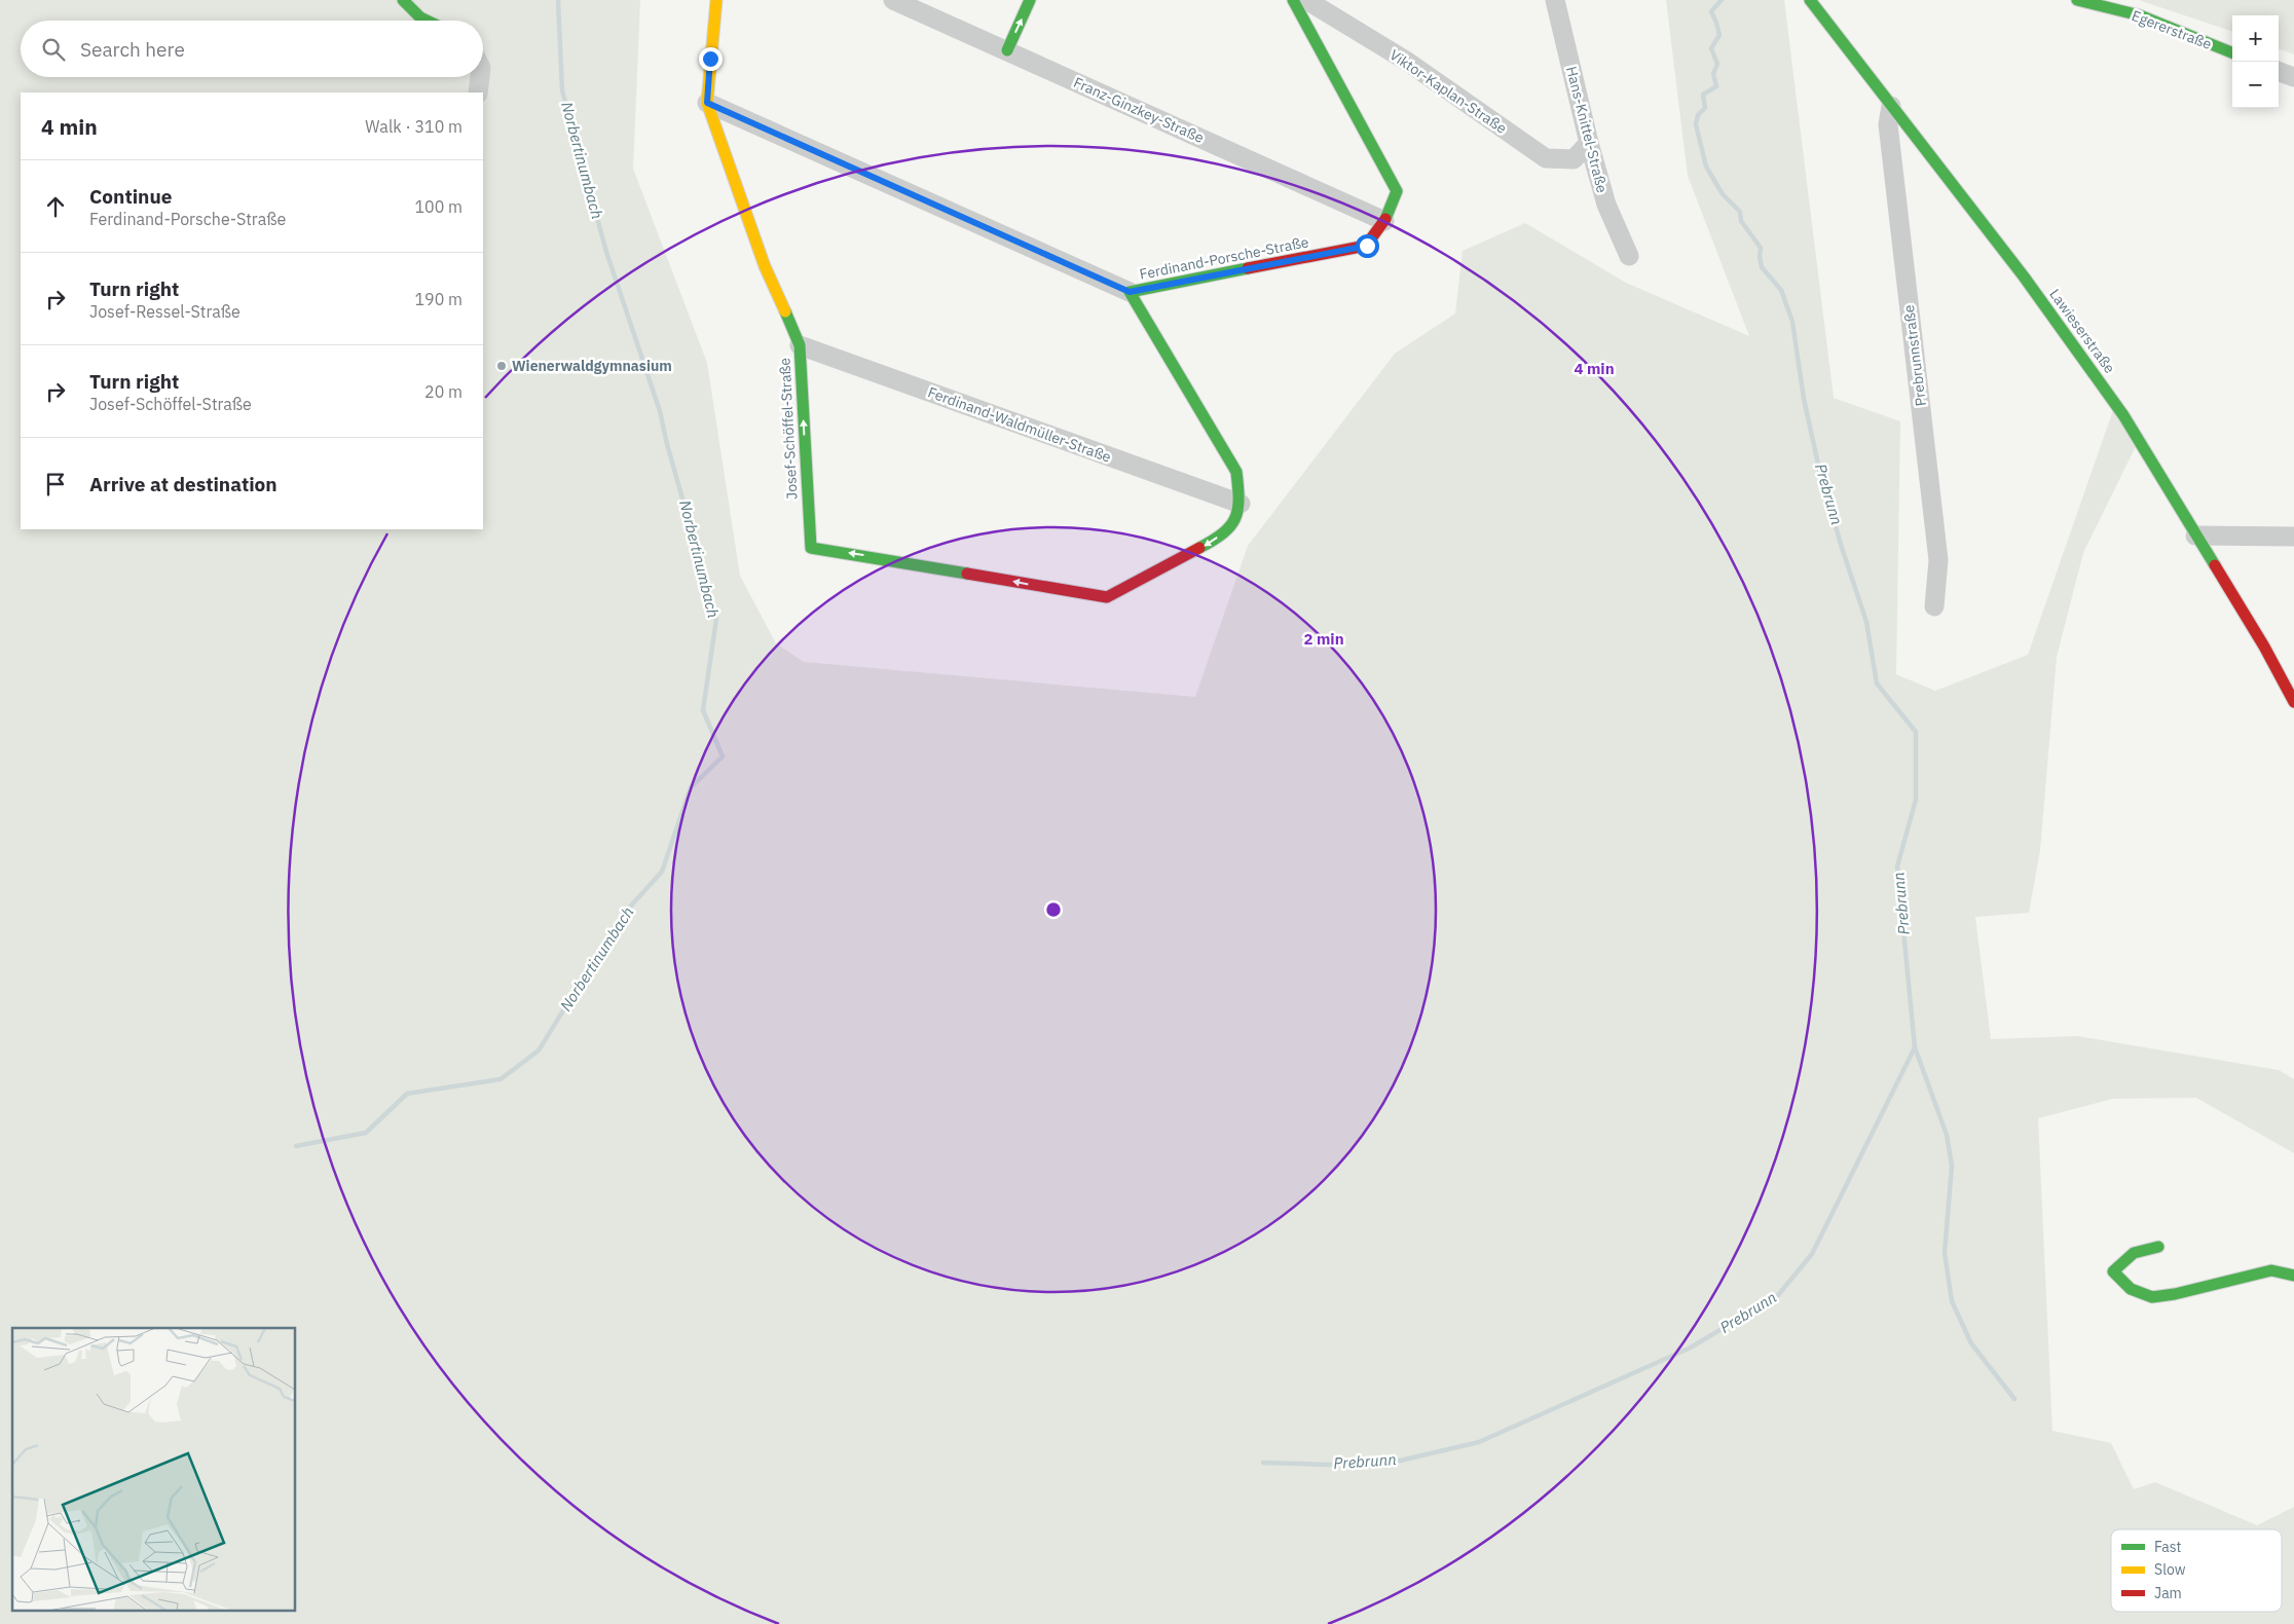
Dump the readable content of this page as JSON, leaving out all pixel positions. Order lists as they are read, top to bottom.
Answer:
{
  "streets": {
    "street": [
      "Egererstraße",
      "Viktor-Kaplan-Straße",
      "Franz-Ginzkey-Straße",
      "Hans-Knittel-Straße",
      "Ferdinand-Porsche-Straße",
      "Lawieserstraße",
      "Prebrunnstraße",
      "Ferdinand-Waldmüller-Straße",
      "Josef-Schöffel-Straße"
    ]
  },
  "crossings": [
    ["Viktor-Kaplan-Straße", "Hans-Knittel-Straße"],
    ["Franz-Ginzkey-Straße", "Ferdinand-Porsche-Straße"],
    ["Ferdinand-Porsche-Straße", "Ferdinand-Waldmüller-Straße"],
    ["Ferdinand-Porsche-Straße", "Josef-Schöffel-Straße"],
    ["Lawieserstraße", "Prebrunnstraße"],
    ["Ferdinand-Waldmüller-Straße", "Josef-Schöffel-Straße"]
  ],
  "water": ["Norbertinumbach", "Prebrunn"],
  "places": ["Wienerwaldgymnasium"],
  "legend": ["Fast", "Slow", "Jam"],
  "page": {
    "map_buttons": ["+", "−"],
    "search": "Search here",
    "heading": ["4 min", "Walk · 310 m"],
    "list": [
      ["Continue", "Ferdinand-Porsche-Straße", "100 m"],
      ["Turn right", "Josef-Ressel-Straße", "190 m"],
      ["Turn right", "Josef-Schöffel-Straße", "20 m"],
      "Arrive at destination"
    ]
  },
  "rings": ["4 min", "2 min"]
}
